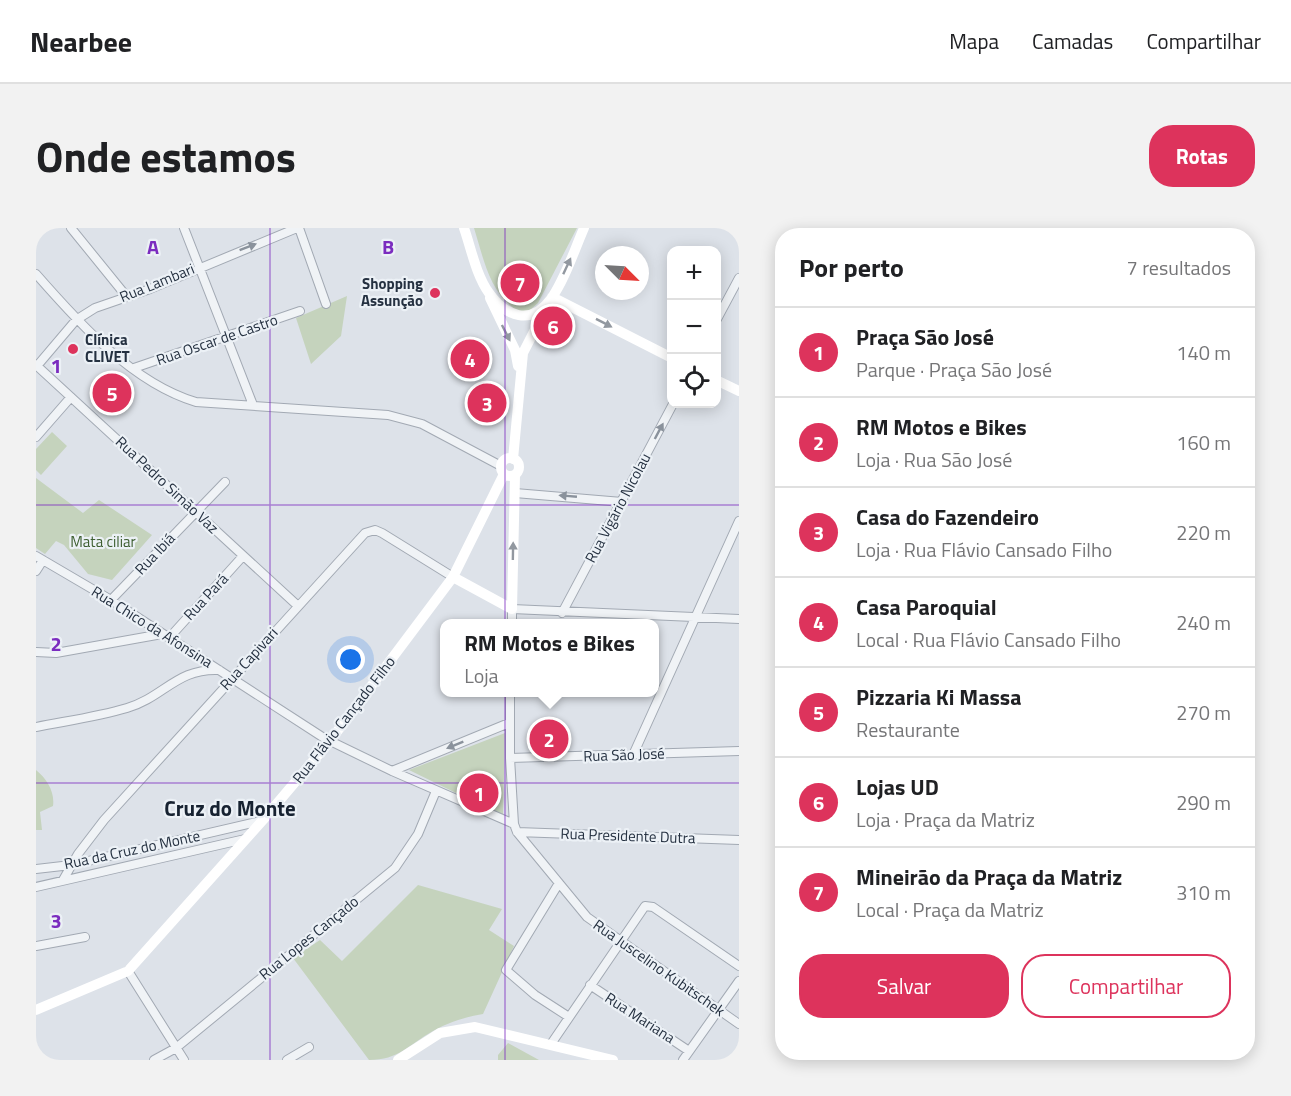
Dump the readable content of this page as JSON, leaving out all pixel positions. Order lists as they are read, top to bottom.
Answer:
{
  "streets": {
    "main road": ["Rua Flávio Cançado Filho"],
    "street": [
      "Rua Lambari",
      "Rua Oscar de Castro",
      "Rua Pedro Simão Vaz",
      "Rua Vigário Nicolau",
      "Rua Ibiá",
      "Rua Pará",
      "Rua Chico da Afonsina",
      "Rua Capivari",
      "Rua São José",
      "Rua Presidente Dutra",
      "Rua da Cruz do Monte",
      "Rua Lopes Cançado",
      "Rua Juscelino Kubitschek",
      "Rua Mariana"
    ]
  },
  "crossings": [
    ["Rua Lambari", "Rua Pedro Simão Vaz"],
    ["Rua Pedro Simão Vaz", "Rua Ibiá"],
    ["Rua Pedro Simão Vaz", "Rua Pará"],
    ["Rua Pedro Simão Vaz", "Rua Capivari"],
    ["Rua Ibiá", "Rua Chico da Afonsina"],
    ["Rua Pará", "Rua Chico da Afonsina"],
    ["Rua Chico da Afonsina", "Rua Capivari"],
    ["Rua Chico da Afonsina", "Rua Flávio Cançado Filho"],
    ["Rua Chico da Afonsina", "Rua Presidente Dutra"],
    ["Rua Chico da Afonsina", "Rua Lopes Cançado"],
    ["Rua Chico da Afonsina", "Rua Juscelino Kubitschek"],
    ["Rua Capivari", "Rua Flávio Cançado Filho"],
    ["Rua Capivari", "Rua da Cruz do Monte"],
    ["Rua Flávio Cançado Filho", "Rua da Cruz do Monte"],
    ["Rua Presidente Dutra", "Rua Juscelino Kubitschek"]
  ],
  "one_way": ["Rua Lambari", "Rua Vigário Nicolau"],
  "districts": ["Cruz do Monte"],
  "parks": ["Mata ciliar"],
  "places": ["Shopping Assunção", "Clínica CLIVET"],
  "north": "bottom right",
  "page": {
    "header": "Nearbee",
    "nav": ["Mapa", "Camadas", "Compartilhar"],
    "title": "Onde estamos",
    "buttons": [
      "Rotas",
      ["Salvar", "Compartilhar"]
    ],
    "heading": ["Por perto", "7 resultados"],
    "map_buttons": ["+", "−"],
    "pins": [
      "7",
      "6",
      "4",
      "5",
      "3",
      "2",
      "1"
    ],
    "list": [
      {
        "mark": "1",
        "name": "Praça São José",
        "note": "Parque · Praça São José",
        "value": "140 m"
      },
      {
        "mark": "2",
        "name": "RM Motos e Bikes",
        "note": "Loja · Rua São José",
        "value": "160 m"
      },
      {
        "mark": "3",
        "name": "Casa do Fazendeiro",
        "note": "Loja · Rua Flávio Cansado Filho",
        "value": "220 m"
      },
      {
        "mark": "4",
        "name": "Casa Paroquial",
        "note": "Local · Rua Flávio Cansado Filho",
        "value": "240 m"
      },
      {
        "mark": "5",
        "name": "Pizzaria Ki Massa",
        "note": "Restaurante",
        "value": "270 m"
      },
      {
        "mark": "6",
        "name": "Lojas UD",
        "note": "Loja · Praça da Matriz",
        "value": "290 m"
      },
      {
        "mark": "7",
        "name": "Mineirão da Praça da Matriz",
        "note": "Local · Praça da Matriz",
        "value": "310 m"
      }
    ],
    "popup": ["RM Motos e Bikes", "Loja"]
  },
  "grid": {
    "columns": ["A", "B"],
    "rows": ["1", "2", "3"]
  }
}
